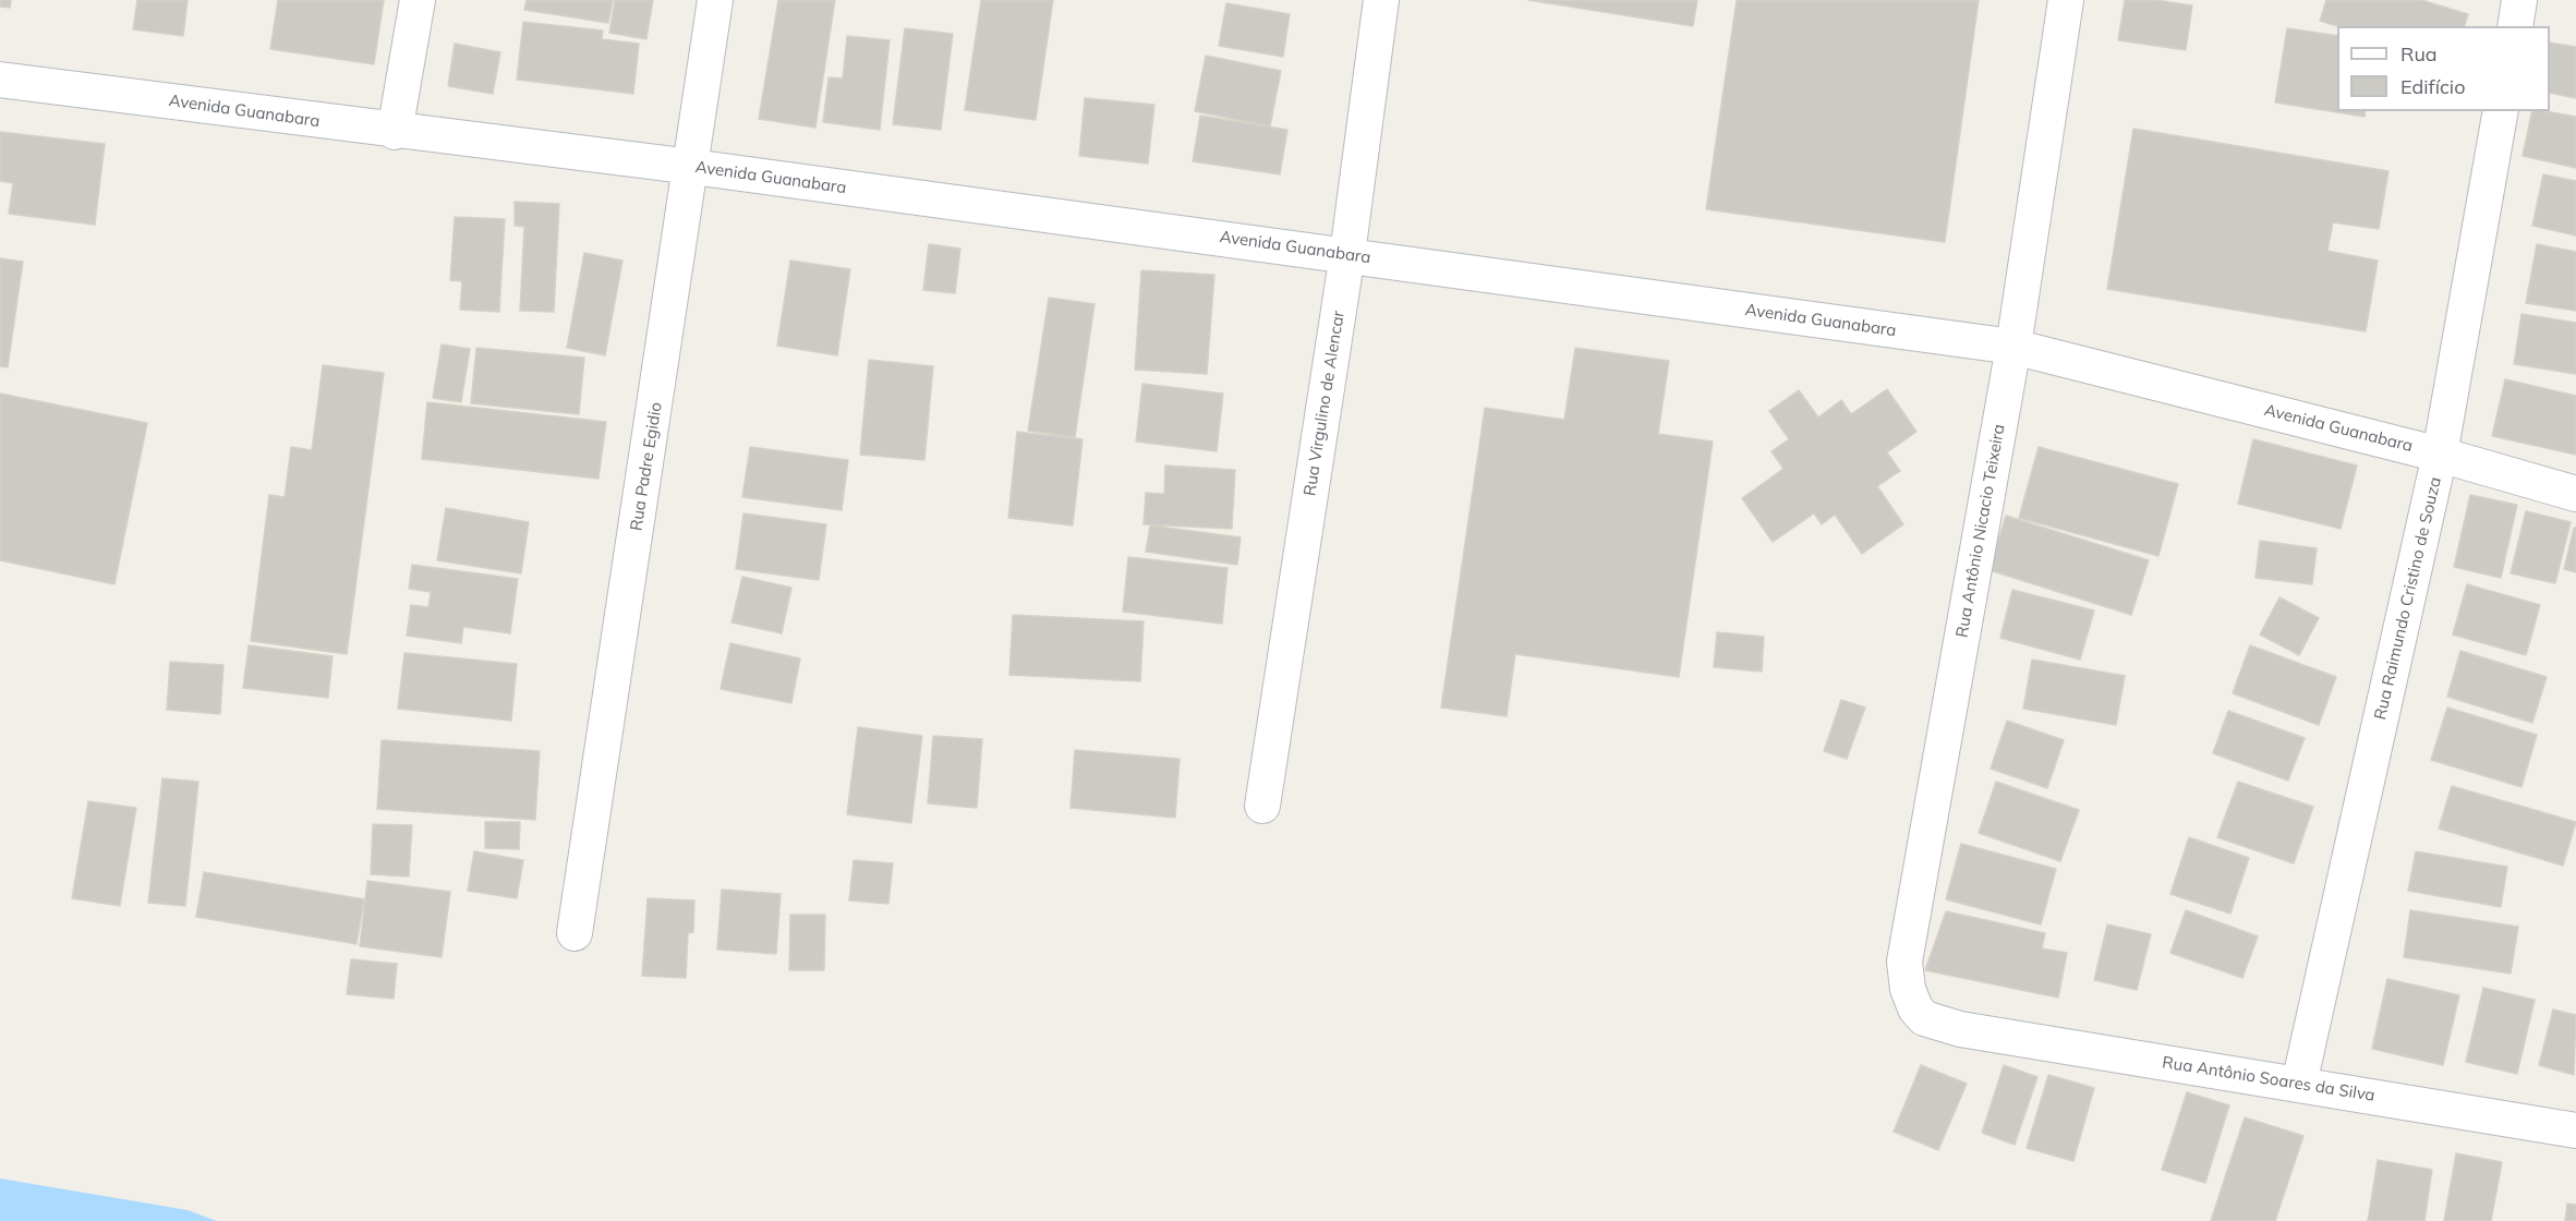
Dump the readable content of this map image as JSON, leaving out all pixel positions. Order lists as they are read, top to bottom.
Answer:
{
  "streets": {
    "street": [
      "Avenida Guanabara",
      "Rua Virgulino de Alencar",
      "Rua Padre Egidio",
      "Rua Antônio Nicacio Teixeira",
      "Rua Raimundo Cristino de Souza",
      "Rua Antônio Soares da Silva"
    ]
  },
  "crossings": [
    ["Avenida Guanabara", "Rua Virgulino de Alencar"],
    ["Avenida Guanabara", "Rua Padre Egidio"],
    ["Avenida Guanabara", "Rua Antônio Nicacio Teixeira"],
    ["Avenida Guanabara", "Rua Raimundo Cristino de Souza"],
    ["Rua Antônio Nicacio Teixeira", "Rua Antônio Soares da Silva"],
    ["Rua Raimundo Cristino de Souza", "Rua Antônio Soares da Silva"]
  ],
  "legend": ["Rua", "Edifício"]
}
